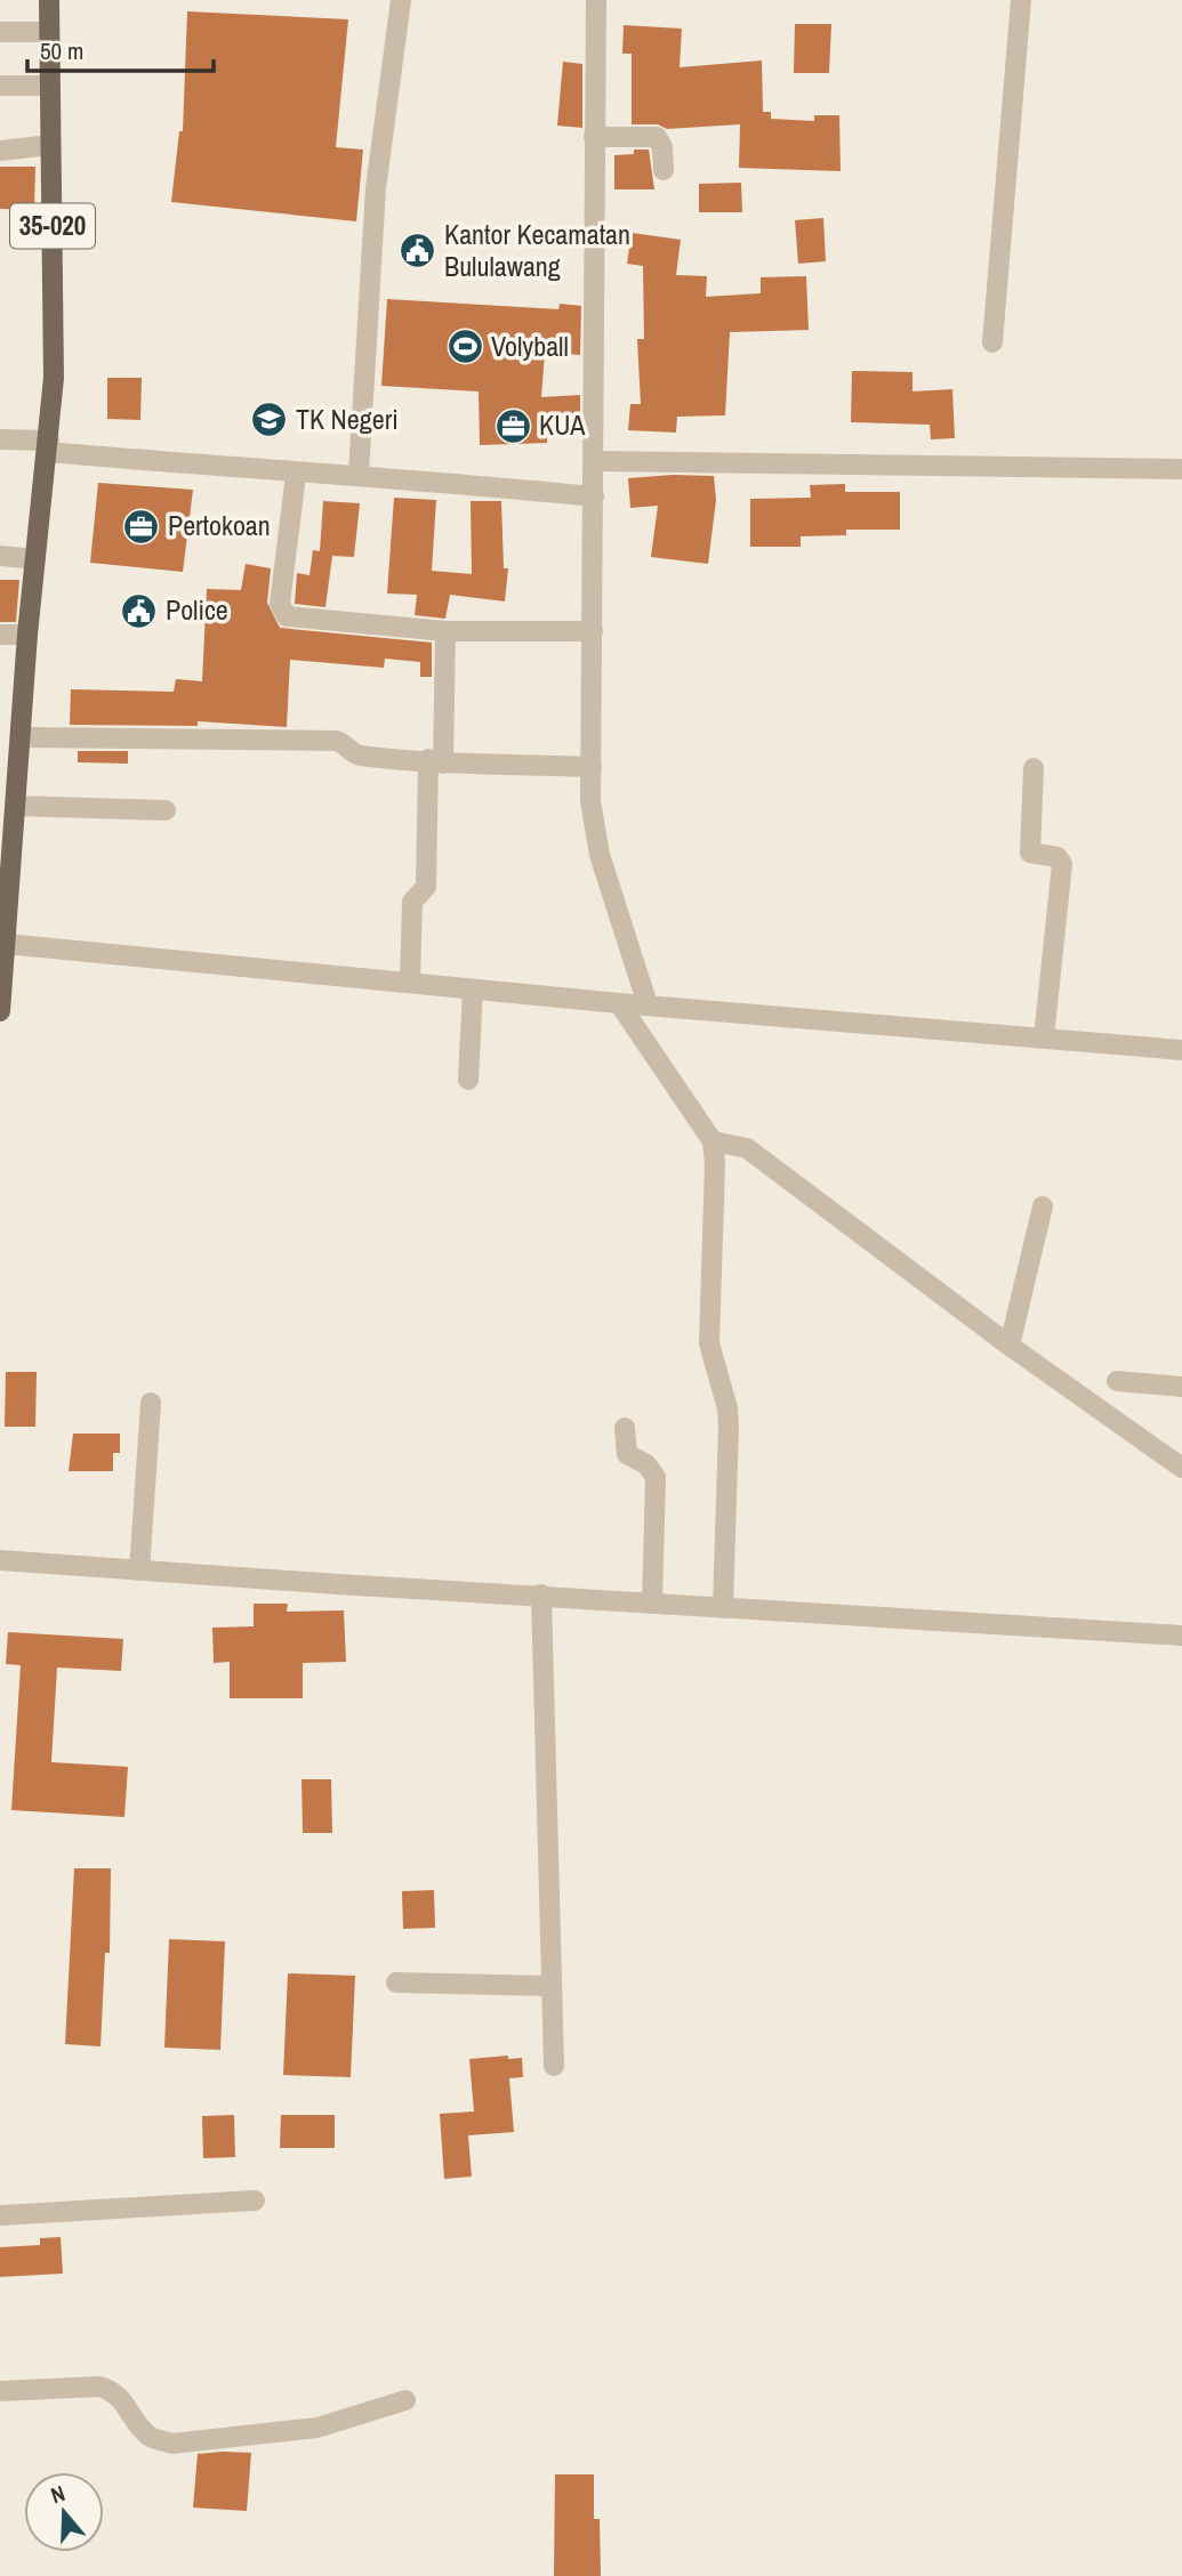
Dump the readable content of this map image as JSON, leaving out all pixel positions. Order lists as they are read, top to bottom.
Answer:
{
  "streets": {
    "main road": ["35-020"]
  },
  "places": {
    "public building": ["Kantor Kecamatan Bululawang", "Police"],
    "sports": ["Volyball"],
    "school or university": ["TK Negeri"],
    "office": ["KUA", "Pertokoan"]
  },
  "scale_bar": "50 m",
  "north": "top"
}
